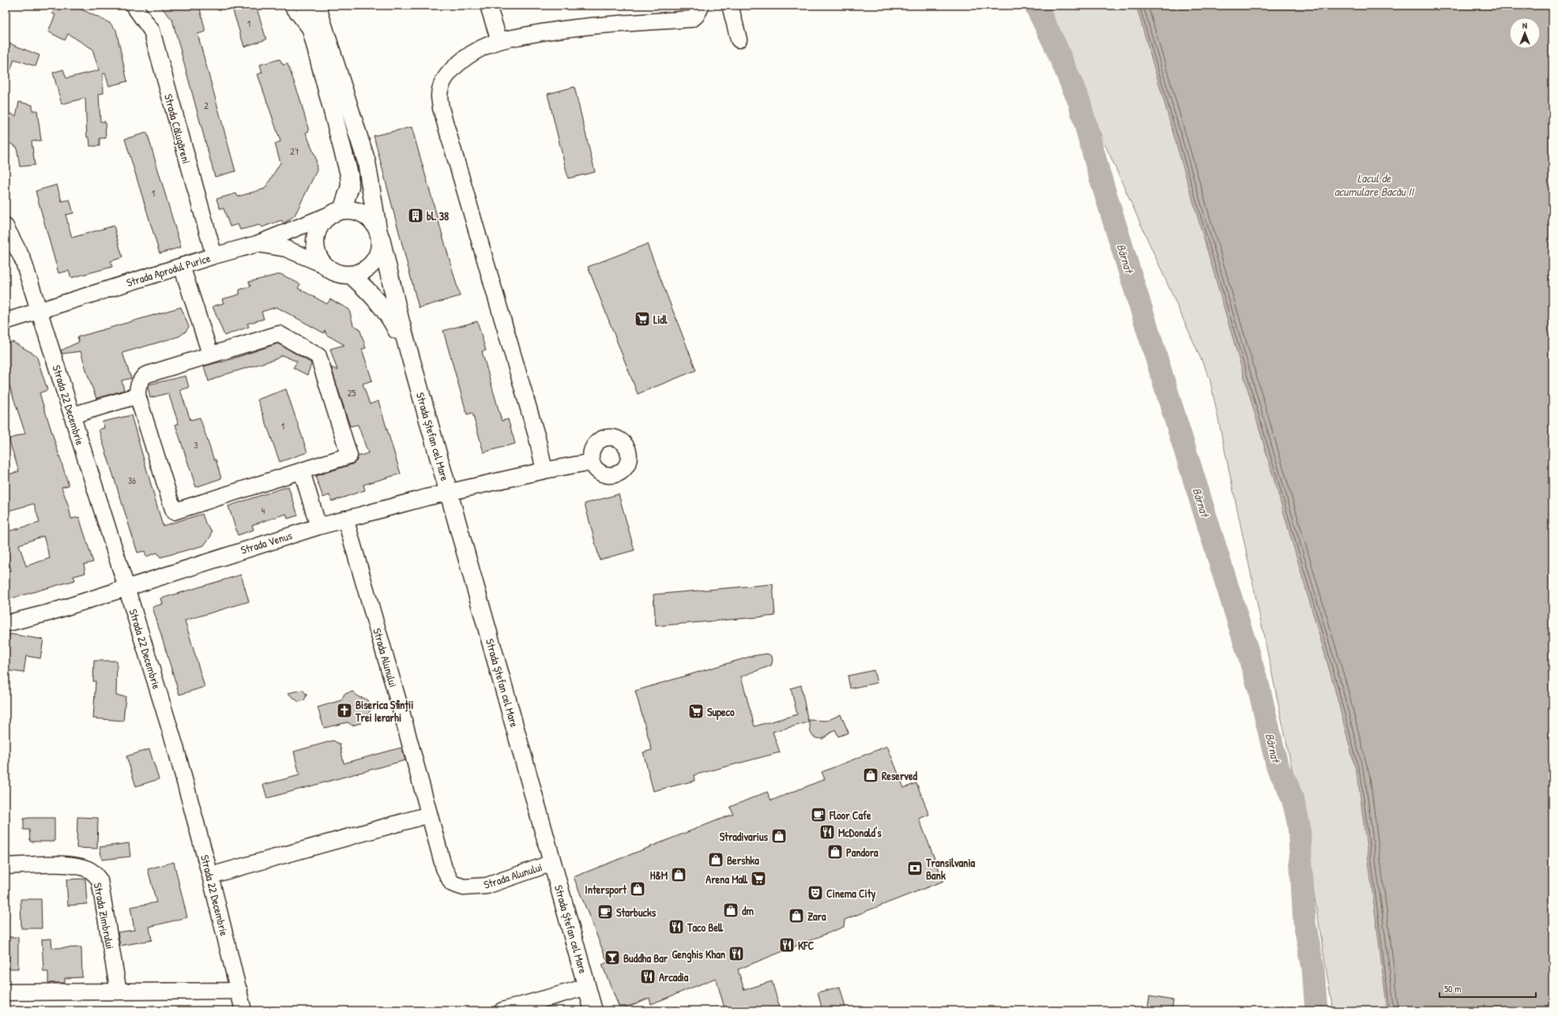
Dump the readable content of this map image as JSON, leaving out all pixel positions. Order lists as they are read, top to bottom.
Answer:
{
  "streets": {
    "main road": ["Strada Ștefan cel Mare"],
    "street": [
      "Strada Călugăreni",
      "Strada Aprodul Purice",
      "Strada 22 Decembrie",
      "Strada Venus",
      "Strada Alunului",
      "Strada Zimbrului"
    ]
  },
  "crossings": [
    ["Strada Călugăreni", "Strada Aprodul Purice"],
    ["Strada Aprodul Purice", "Strada 22 Decembrie"],
    ["Strada 22 Decembrie", "Strada Venus"],
    ["Strada Ștefan cel Mare", "Strada Venus"],
    ["Strada Ștefan cel Mare", "Strada Alunului"],
    ["Strada Venus", "Strada Alunului"]
  ],
  "water": ["Lacul de acumulare Bacău II", "Bârnat"],
  "places": {
    "building": ["bl. 38"],
    "supermarket": ["Lidl", "Supeco", "Arena Mall"],
    "church": ["Biserica Sfinții Trei Ierarhi"],
    "shop": [
      "Reserved",
      "Stradivarius",
      "Pandora",
      "Bershka",
      "H&M",
      "Intersport",
      "dm",
      "Zara"
    ],
    "cafe": ["Floor Cafe", "Starbucks"],
    "restaurant": [
      "McDonald's",
      "Taco Bell",
      "KFC",
      "Genghis Khan",
      "Arcadia"
    ],
    "bank": ["Transilvania Bank"],
    "theatre": ["Cinema City"],
    "bar": ["Buddha Bar"]
  },
  "house_numbers": [
    "1",
    "2",
    "27",
    "1",
    "25",
    "1",
    "3",
    "36",
    "4"
  ],
  "scale_bar": "50 m",
  "north": "top"
}
